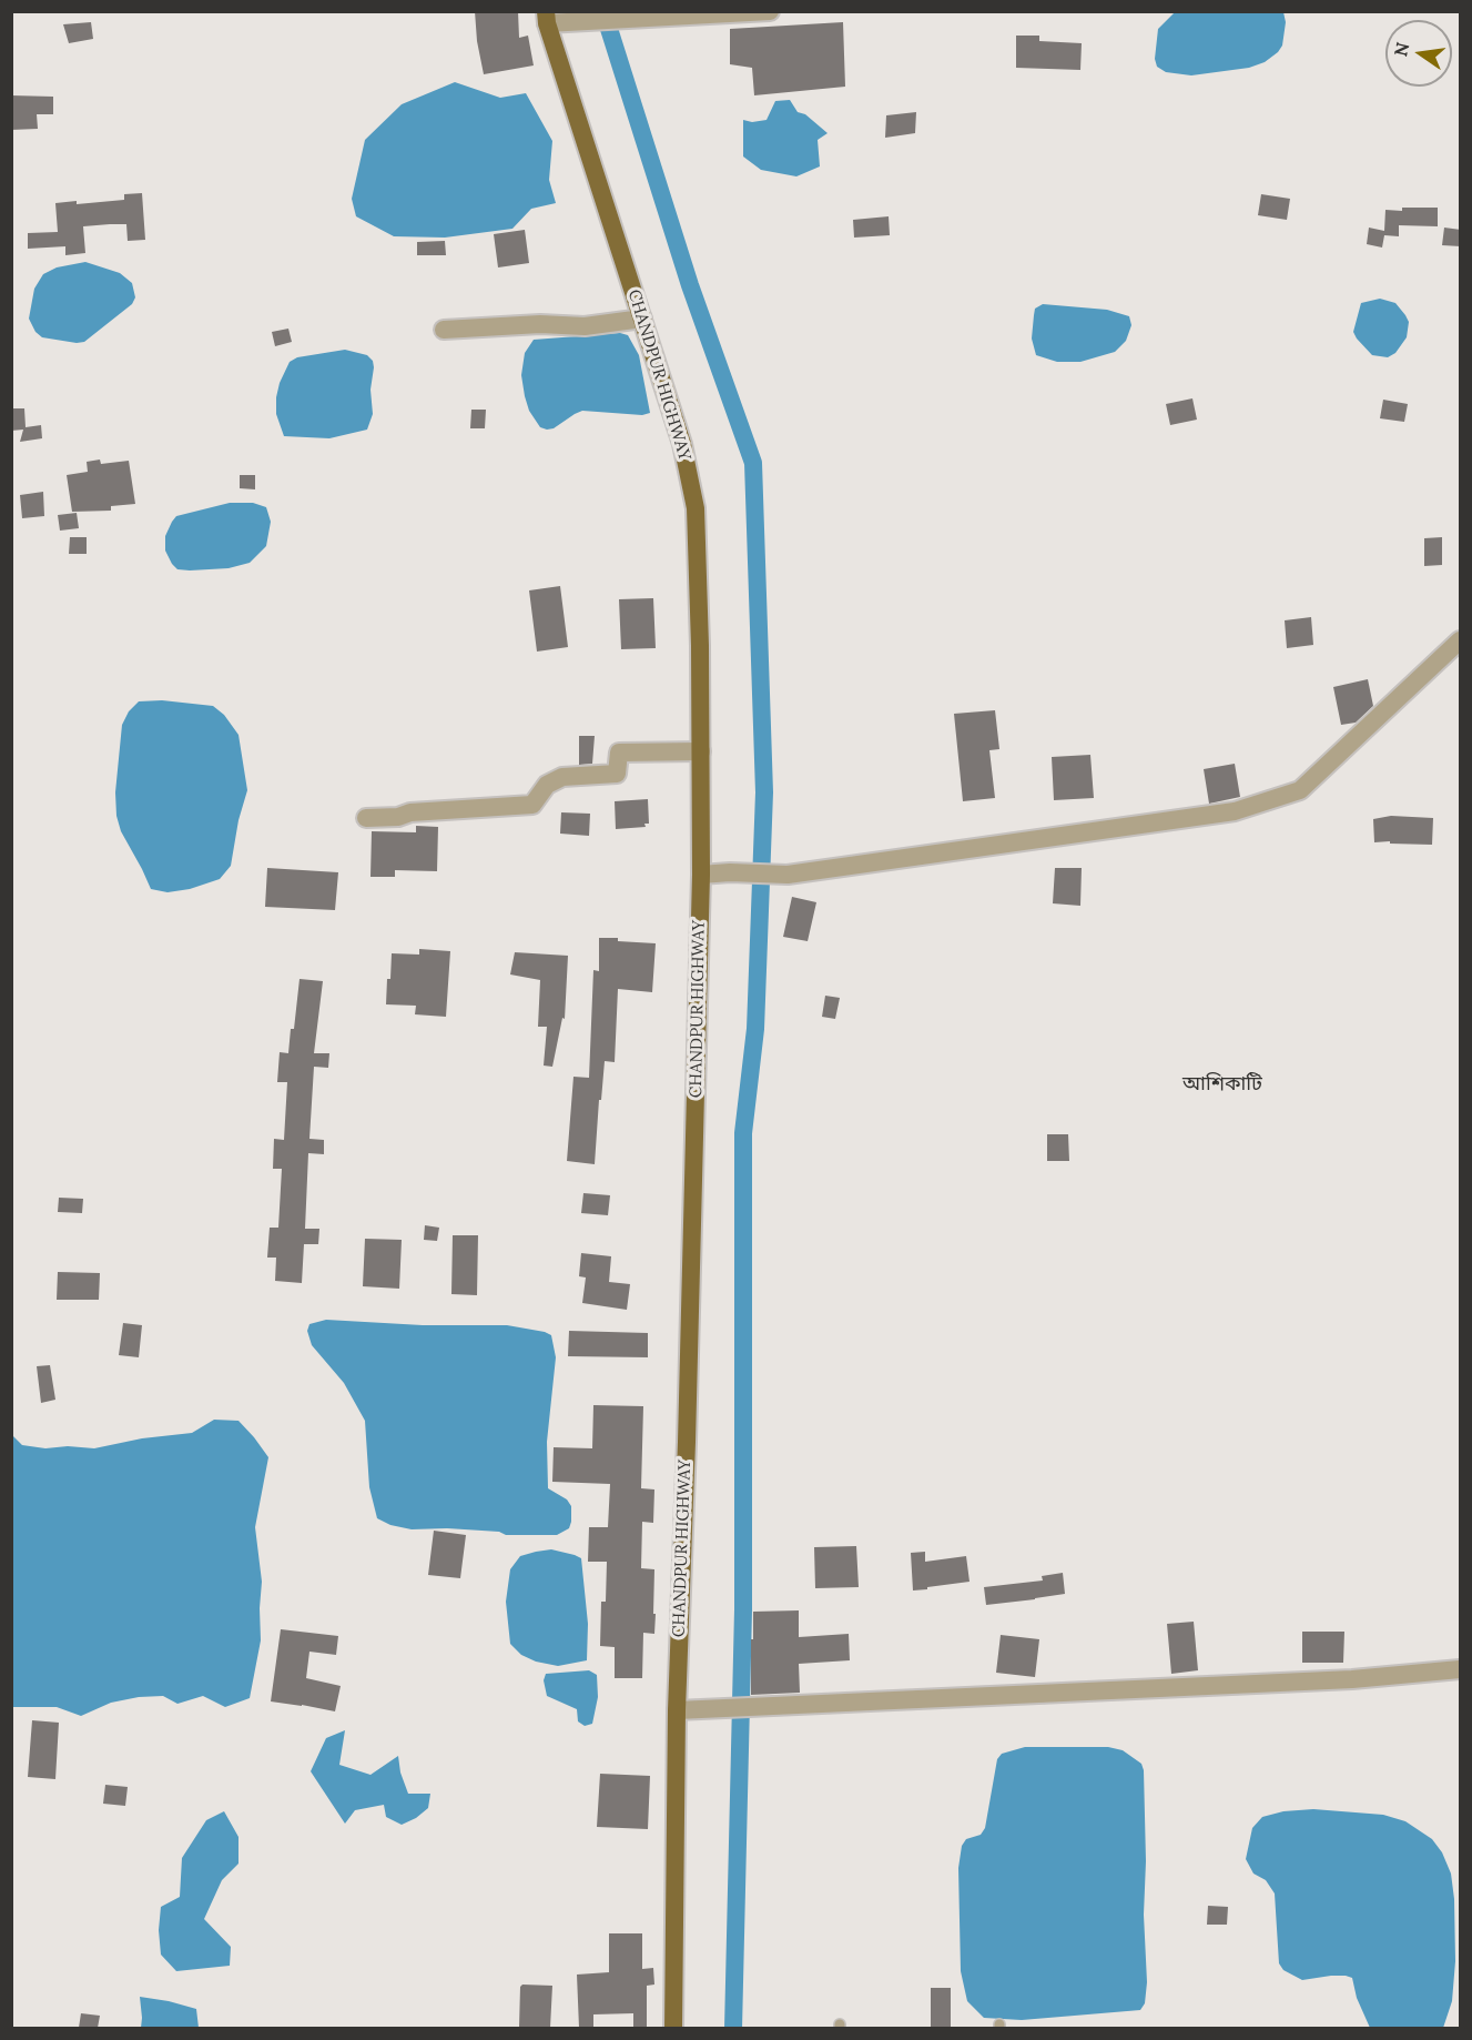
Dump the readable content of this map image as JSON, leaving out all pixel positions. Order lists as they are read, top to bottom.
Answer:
{
  "streets": {
    "main road": ["CHANDPUR HIGHWAY"]
  },
  "districts": ["আশিকাটি"],
  "north": "left"
}
